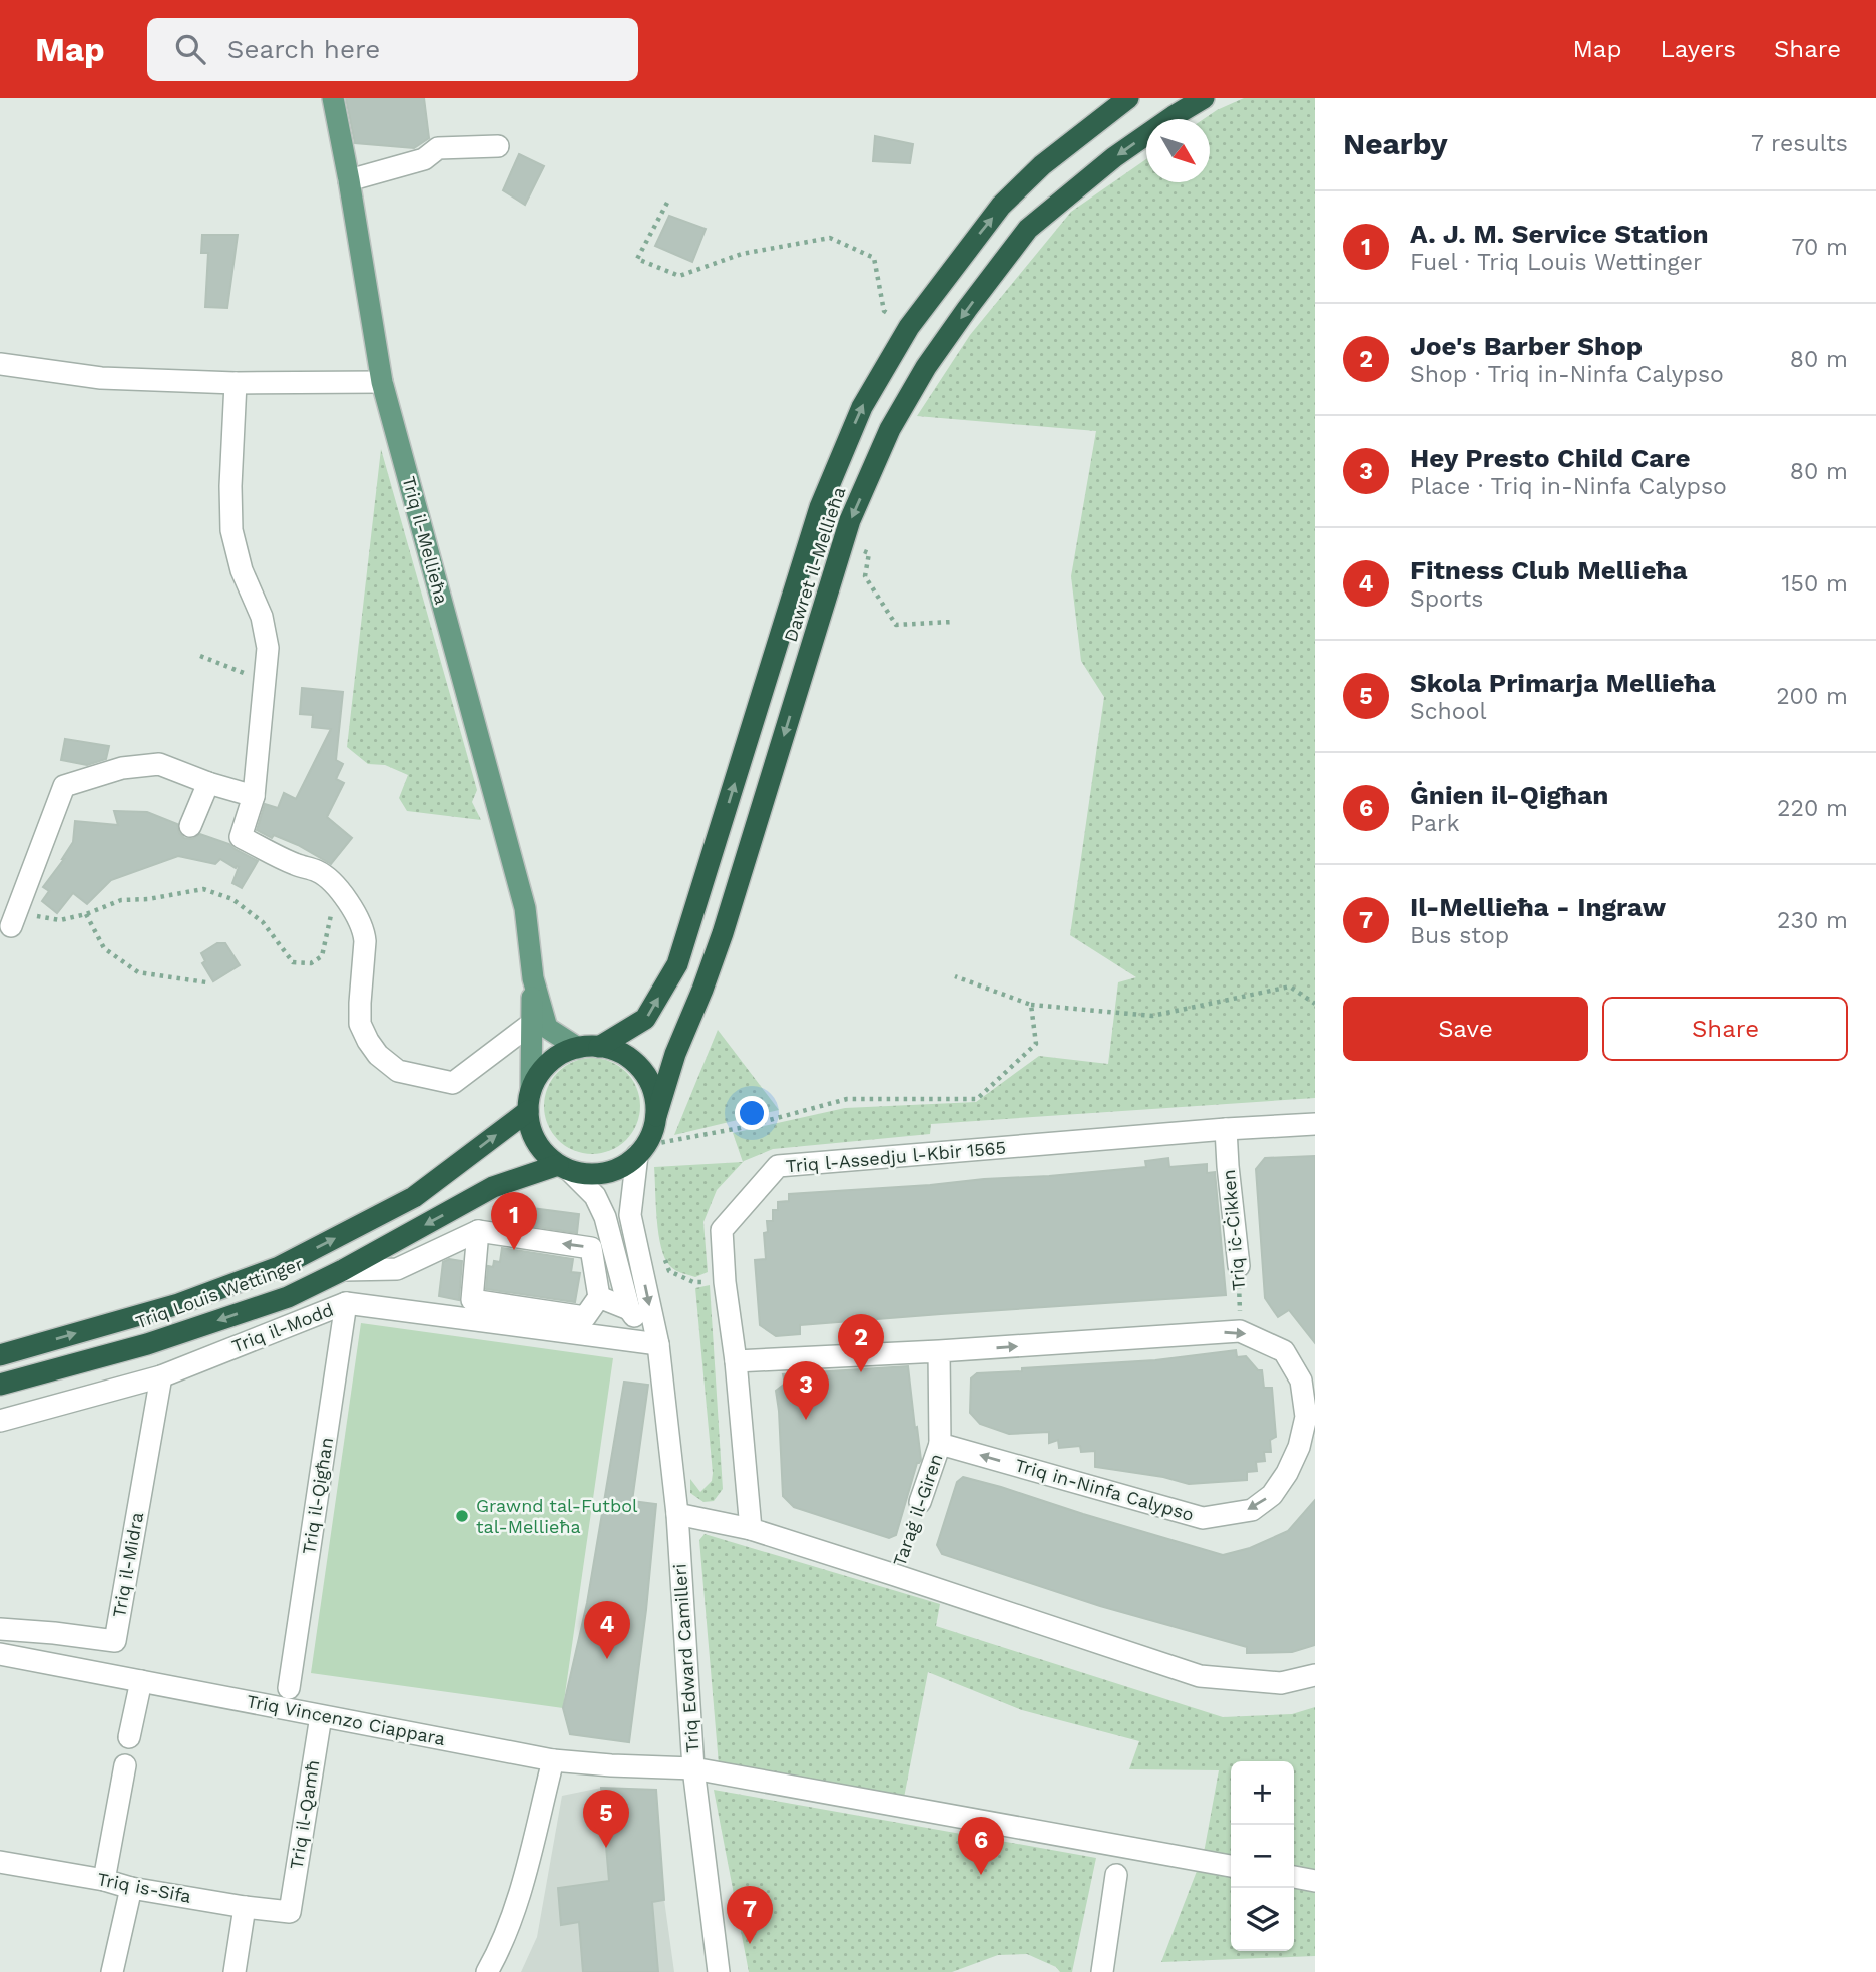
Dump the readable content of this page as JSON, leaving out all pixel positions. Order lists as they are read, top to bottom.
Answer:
{
  "streets": {
    "highway": ["Dawret il-Mellieħa", "Triq Louis Wettinger"],
    "main road": ["Triq il-Mellieħa"],
    "street": [
      "Triq l-Assedju l-Kbir 1565",
      "Triq iċ-Ċikken",
      "Triq il-Modd",
      "Triq in-Ninfa Calypso",
      "Triq il-Qigħan",
      "Taraġ il-Giren",
      "Triq il-Midra",
      "Triq Edward Camilleri",
      "Triq Vincenzo Ciappara",
      "Triq il-Qamħ",
      "Triq is-Sifa"
    ]
  },
  "crossings": [
    ["Triq il-Mellieħa", "Dawret il-Mellieħa"],
    ["Triq il-Mellieħa", "Triq Louis Wettinger"],
    ["Triq il-Mellieħa", "Triq Edward Camilleri"],
    ["Dawret il-Mellieħa", "Triq Louis Wettinger"],
    ["Dawret il-Mellieħa", "Triq Edward Camilleri"],
    ["Triq l-Assedju l-Kbir 1565", "Triq iċ-Ċikken"],
    ["Triq l-Assedju l-Kbir 1565", "Triq in-Ninfa Calypso"],
    ["Triq iċ-Ċikken", "Triq in-Ninfa Calypso"],
    ["Triq Louis Wettinger", "Triq Edward Camilleri"],
    ["Triq il-Modd", "Triq il-Qigħan"],
    ["Triq il-Modd", "Triq il-Midra"],
    ["Triq il-Modd", "Triq Edward Camilleri"],
    ["Triq in-Ninfa Calypso", "Taraġ il-Giren"],
    ["Triq Edward Camilleri", "Triq Vincenzo Ciappara"],
    ["Triq Vincenzo Ciappara", "Triq il-Qamħ"],
    ["Triq il-Qamħ", "Triq is-Sifa"]
  ],
  "places": ["Grawnd tal-Futbol tal-Mellieħa"],
  "north": "bottom right",
  "page": {
    "header": "Map",
    "search": "Search here",
    "nav": ["Map", "Layers", "Share"],
    "heading": ["Nearby", "7 results"],
    "list": [
      {
        "mark": "1",
        "name": "A. J. M. Service Station",
        "note": "Fuel · Triq Louis Wettinger",
        "value": "70 m"
      },
      {
        "mark": "2",
        "name": "Joe's Barber Shop",
        "note": "Shop · Triq in-Ninfa Calypso",
        "value": "80 m"
      },
      {
        "mark": "3",
        "name": "Hey Presto Child Care",
        "note": "Place · Triq in-Ninfa Calypso",
        "value": "80 m"
      },
      {
        "mark": "4",
        "name": "Fitness Club Mellieħa",
        "note": "Sports",
        "value": "150 m"
      },
      {
        "mark": "5",
        "name": "Skola Primarja Mellieħa",
        "note": "School",
        "value": "200 m"
      },
      {
        "mark": "6",
        "name": "Ġnien il-Qigħan",
        "note": "Park",
        "value": "220 m"
      },
      {
        "mark": "7",
        "name": "Il-Mellieħa - Ingraw",
        "note": "Bus stop",
        "value": "230 m"
      }
    ],
    "buttons": ["Save", "Share"],
    "pins": [
      "1",
      "2",
      "3",
      "4",
      "5",
      "6",
      "7"
    ],
    "map_buttons": ["+", "−"]
  }
}
